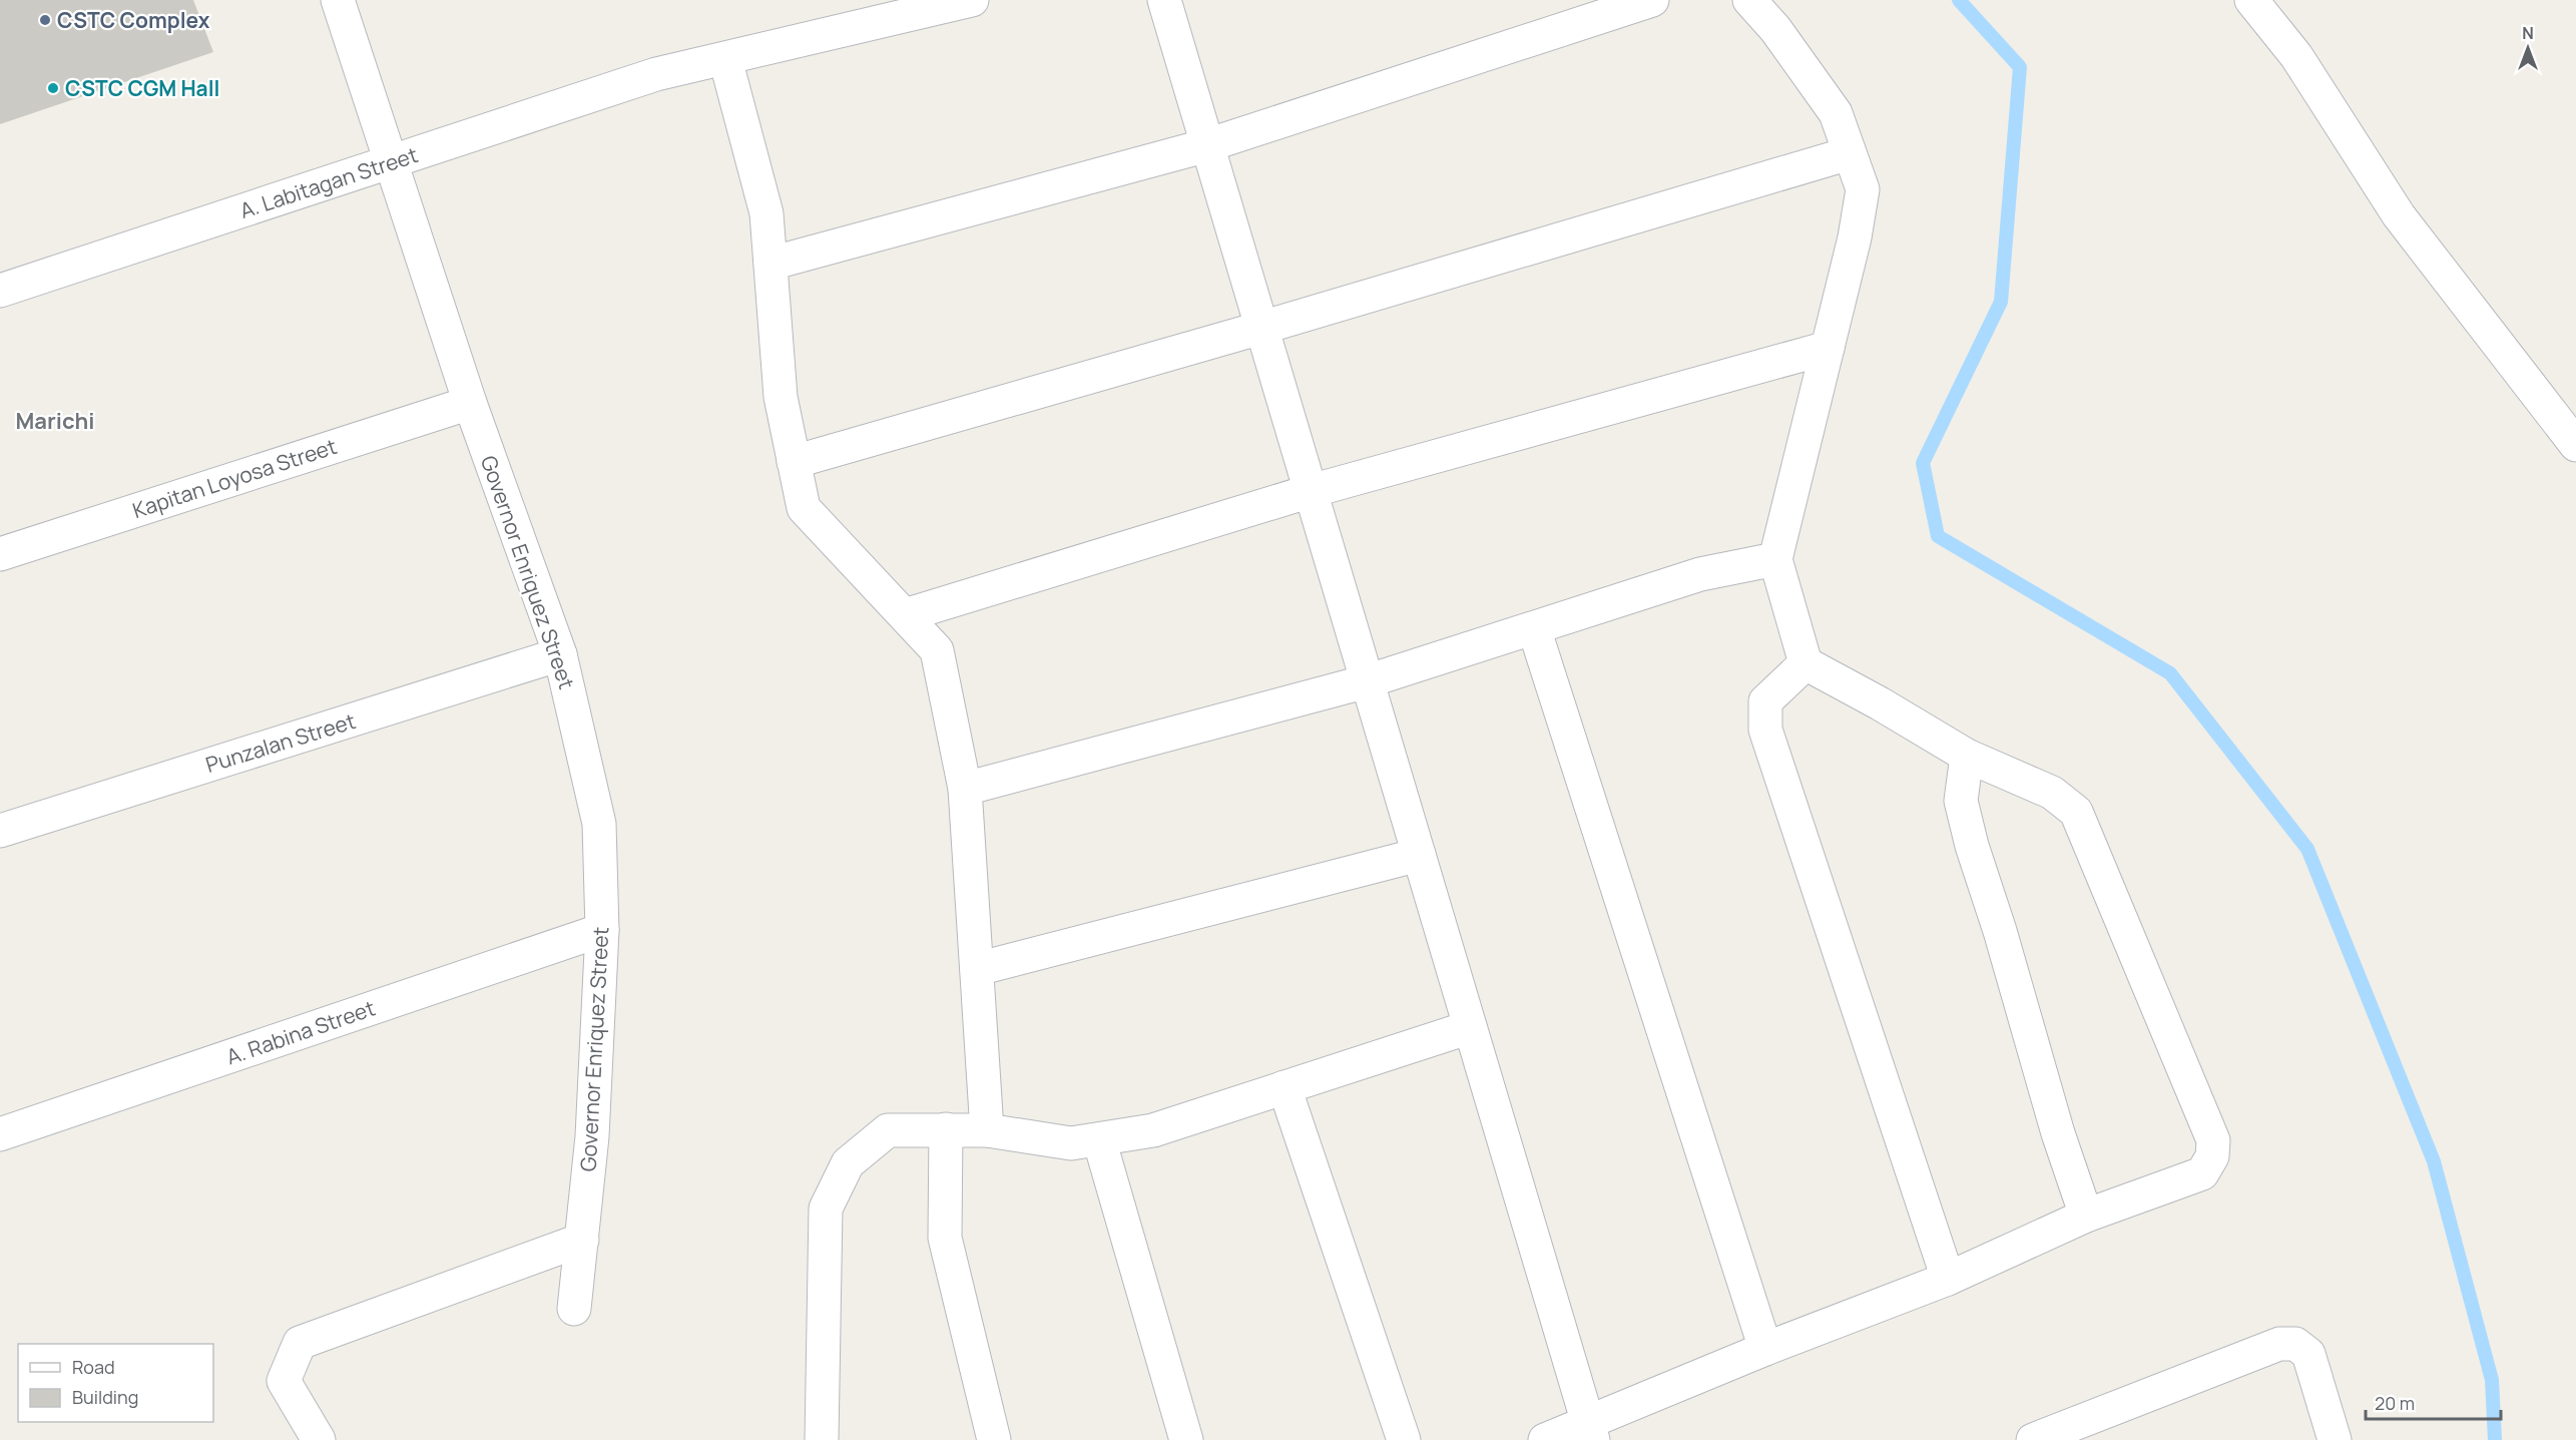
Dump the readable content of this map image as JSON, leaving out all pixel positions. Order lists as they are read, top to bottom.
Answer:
{
  "streets": {
    "street": [
      "A. Labitagan Street",
      "Kapitan Loyosa Street",
      "Governor Enriquez Street",
      "Punzalan Street",
      "A. Rabina Street"
    ]
  },
  "crossings": [
    ["A. Labitagan Street", "Governor Enriquez Street"],
    ["Kapitan Loyosa Street", "Governor Enriquez Street"],
    ["Governor Enriquez Street", "Punzalan Street"],
    ["Governor Enriquez Street", "A. Rabina Street"]
  ],
  "districts": ["Marichi"],
  "places": ["CSTC Complex", "CSTC CGM Hall"],
  "legend": ["Road", "Building"],
  "scale_bar": "20 m",
  "north": "top"
}
